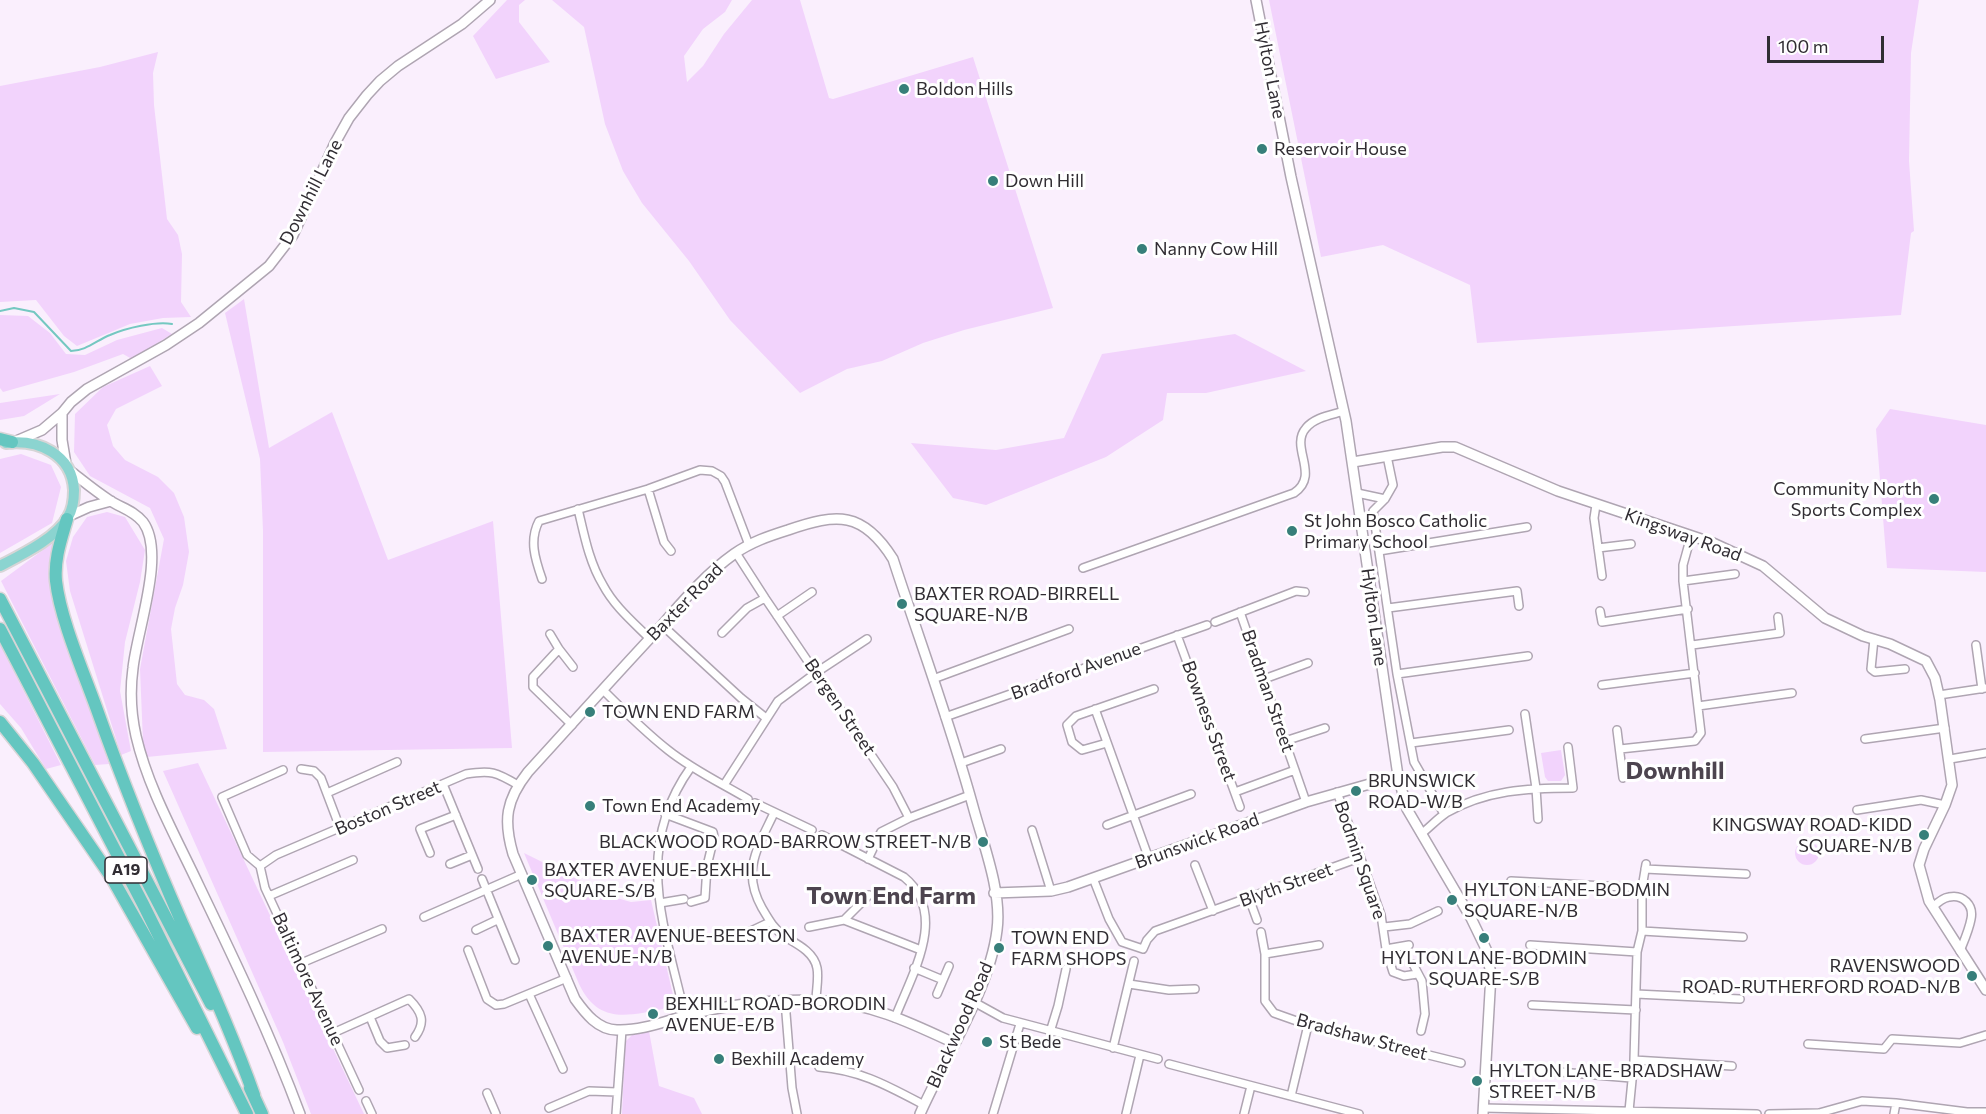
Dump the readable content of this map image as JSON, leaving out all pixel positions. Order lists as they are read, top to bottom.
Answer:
{
  "streets": {
    "highway": ["A19"],
    "street": [
      "Hylton Lane",
      "Downhill Lane",
      "Kingsway Road",
      "Baxter Road",
      "Bradford Avenue",
      "Bradman Street",
      "Bergen Street",
      "Bowness Street",
      "Boston Street",
      "Brunswick Road",
      "Bodmin Square",
      "Blyth Street",
      "Baltimore Avenue",
      "Blackwood Road",
      "Bradshaw Street"
    ]
  },
  "crossings": [
    ["Hylton Lane", "Kingsway Road"],
    ["Hylton Lane", "Brunswick Road"],
    ["Baxter Road", "Bradford Avenue"],
    ["Baxter Road", "Bergen Street"],
    ["Baxter Road", "Boston Street"],
    ["Baxter Road", "Blackwood Road"],
    ["Bradford Avenue", "Bowness Street"],
    ["Bradman Street", "Bowness Street"],
    ["Bradman Street", "Brunswick Road"],
    ["Boston Street", "Baltimore Avenue"],
    ["Brunswick Road", "Bodmin Square"],
    ["Brunswick Road", "Blyth Street"],
    ["Brunswick Road", "Blackwood Road"],
    ["Bodmin Square", "Blyth Street"]
  ],
  "districts": ["Downhill", "Town End Farm"],
  "places": [
    "Boldon Hills",
    "Reservoir House",
    "Down Hill",
    "Nanny Cow Hill",
    "Community North Sports Complex",
    "St John Bosco Catholic Primary School",
    "BAXTER ROAD-BIRRELL SQUARE-N/B",
    "TOWN END FARM",
    "BRUNSWICK ROAD-W/B",
    "Town End Academy",
    "KINGSWAY ROAD-KIDD SQUARE-N/B",
    "BLACKWOOD ROAD-BARROW STREET-N/B",
    "BAXTER AVENUE-BEXHILL SQUARE-S/B",
    "HYLTON LANE-BODMIN SQUARE-N/B",
    "HYLTON LANE-BODMIN SQUARE-S/B",
    "BAXTER AVENUE-BEESTON AVENUE-N/B",
    "TOWN END FARM SHOPS",
    "RAVENSWOOD ROAD-RUTHERFORD ROAD-N/B",
    "BEXHILL ROAD-BORODIN AVENUE-E/B",
    "St Bede",
    "Bexhill Academy",
    "HYLTON LANE-BRADSHAW STREET-N/B"
  ],
  "scale_bar": "100 m"
}
